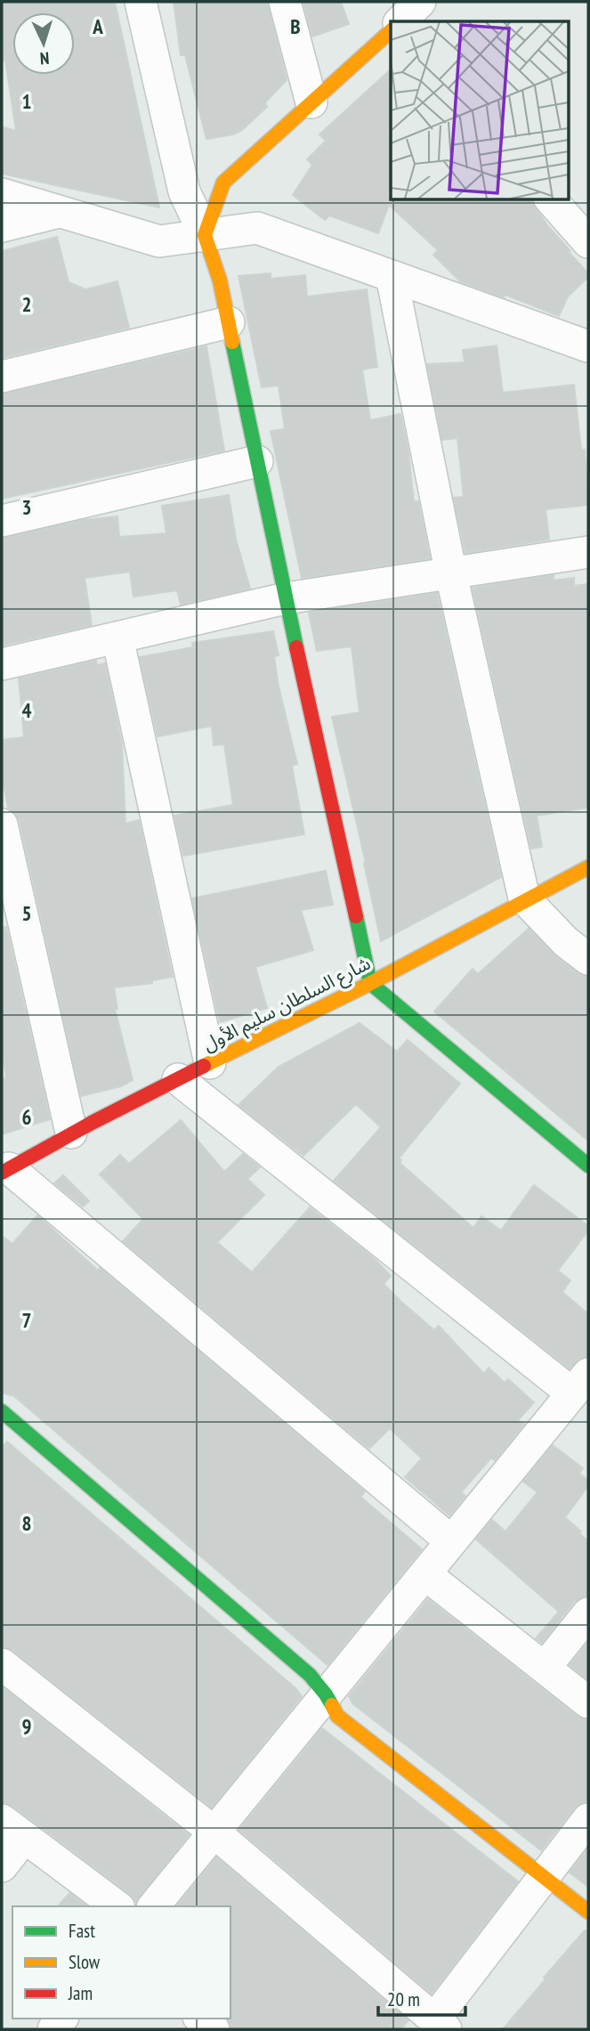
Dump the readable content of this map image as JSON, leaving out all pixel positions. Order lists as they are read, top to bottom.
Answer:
{
  "streets": {
    "street": ["شارع السلطان سليم الأول"]
  },
  "legend": ["Fast", "Slow", "Jam"],
  "scale_bar": "20 m",
  "north": "bottom",
  "grid": {
    "columns": ["A", "B"],
    "rows": [
      "1",
      "2",
      "3",
      "4",
      "5",
      "6",
      "7",
      "8",
      "9"
    ]
  }
}
